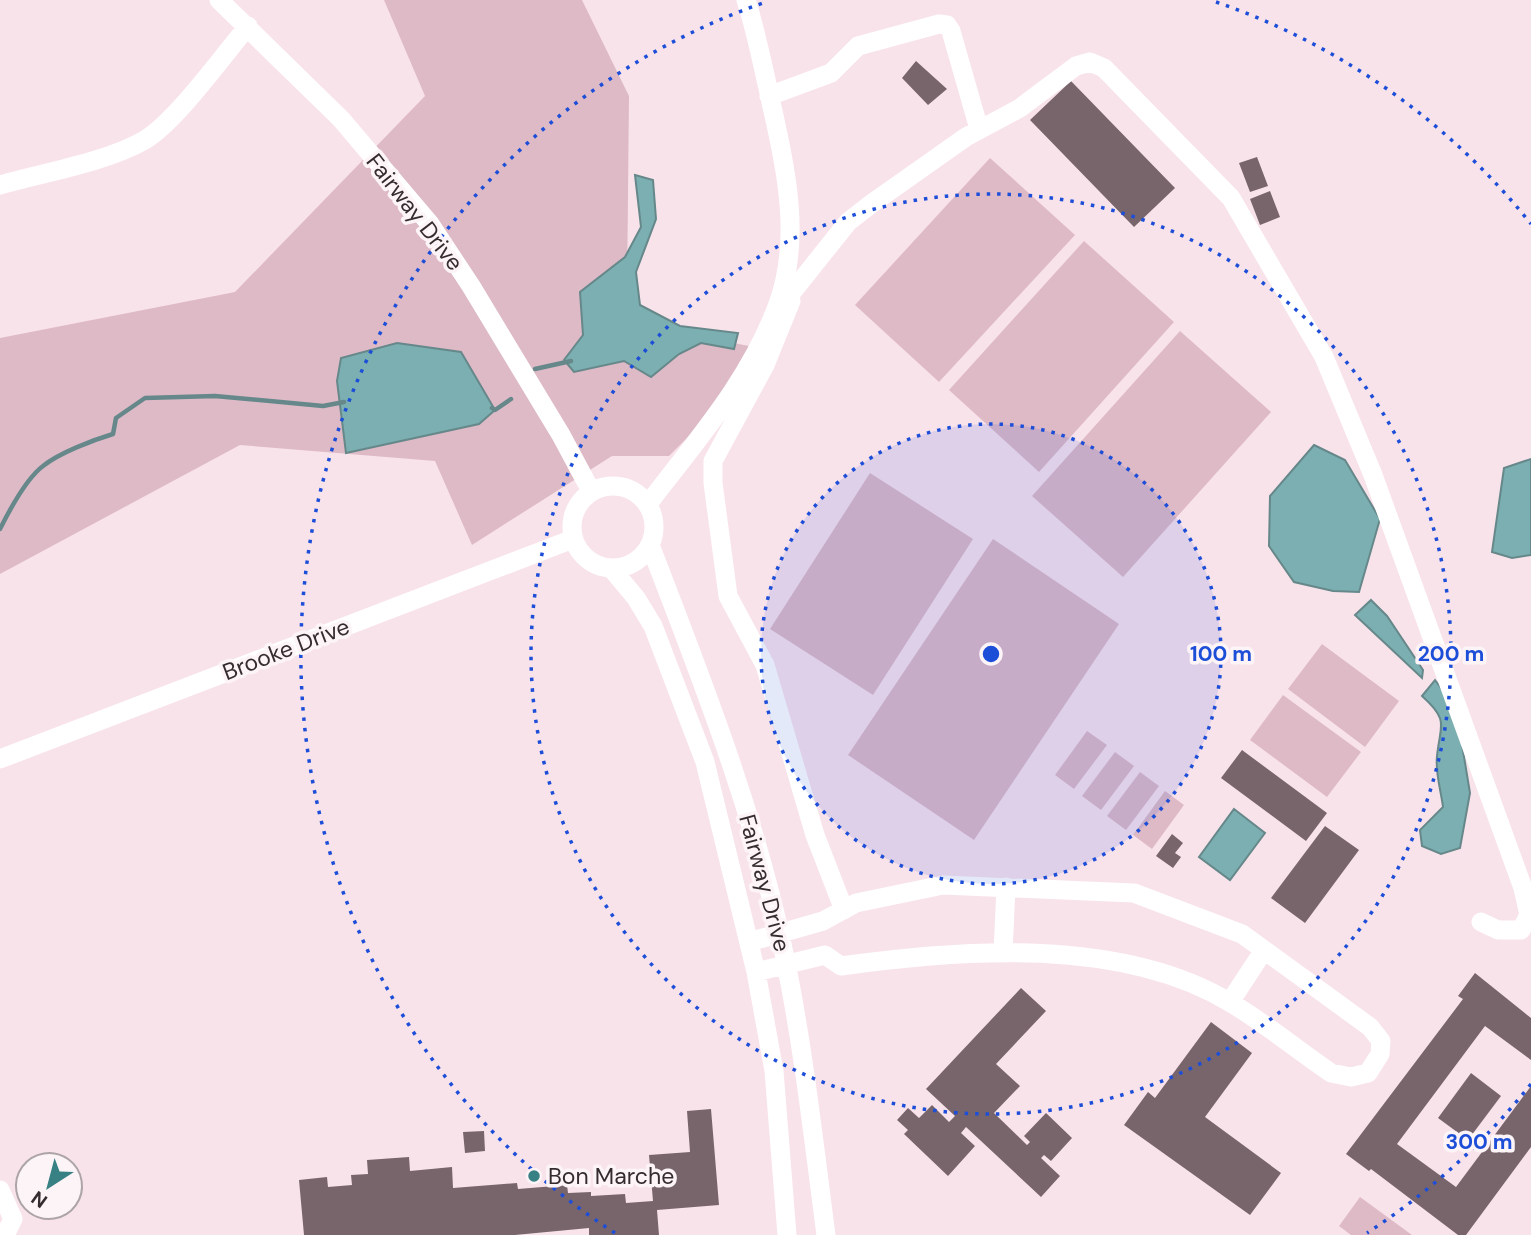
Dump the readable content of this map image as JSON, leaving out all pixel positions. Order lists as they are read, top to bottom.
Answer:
{
  "streets": {
    "street": ["Fairway Drive", "Brooke Drive"]
  },
  "crossings": [
    ["Fairway Drive", "Brooke Drive"]
  ],
  "places": ["Bon Marche"],
  "north": "bottom left",
  "rings": ["100 m", "200 m", "300 m"]
}
